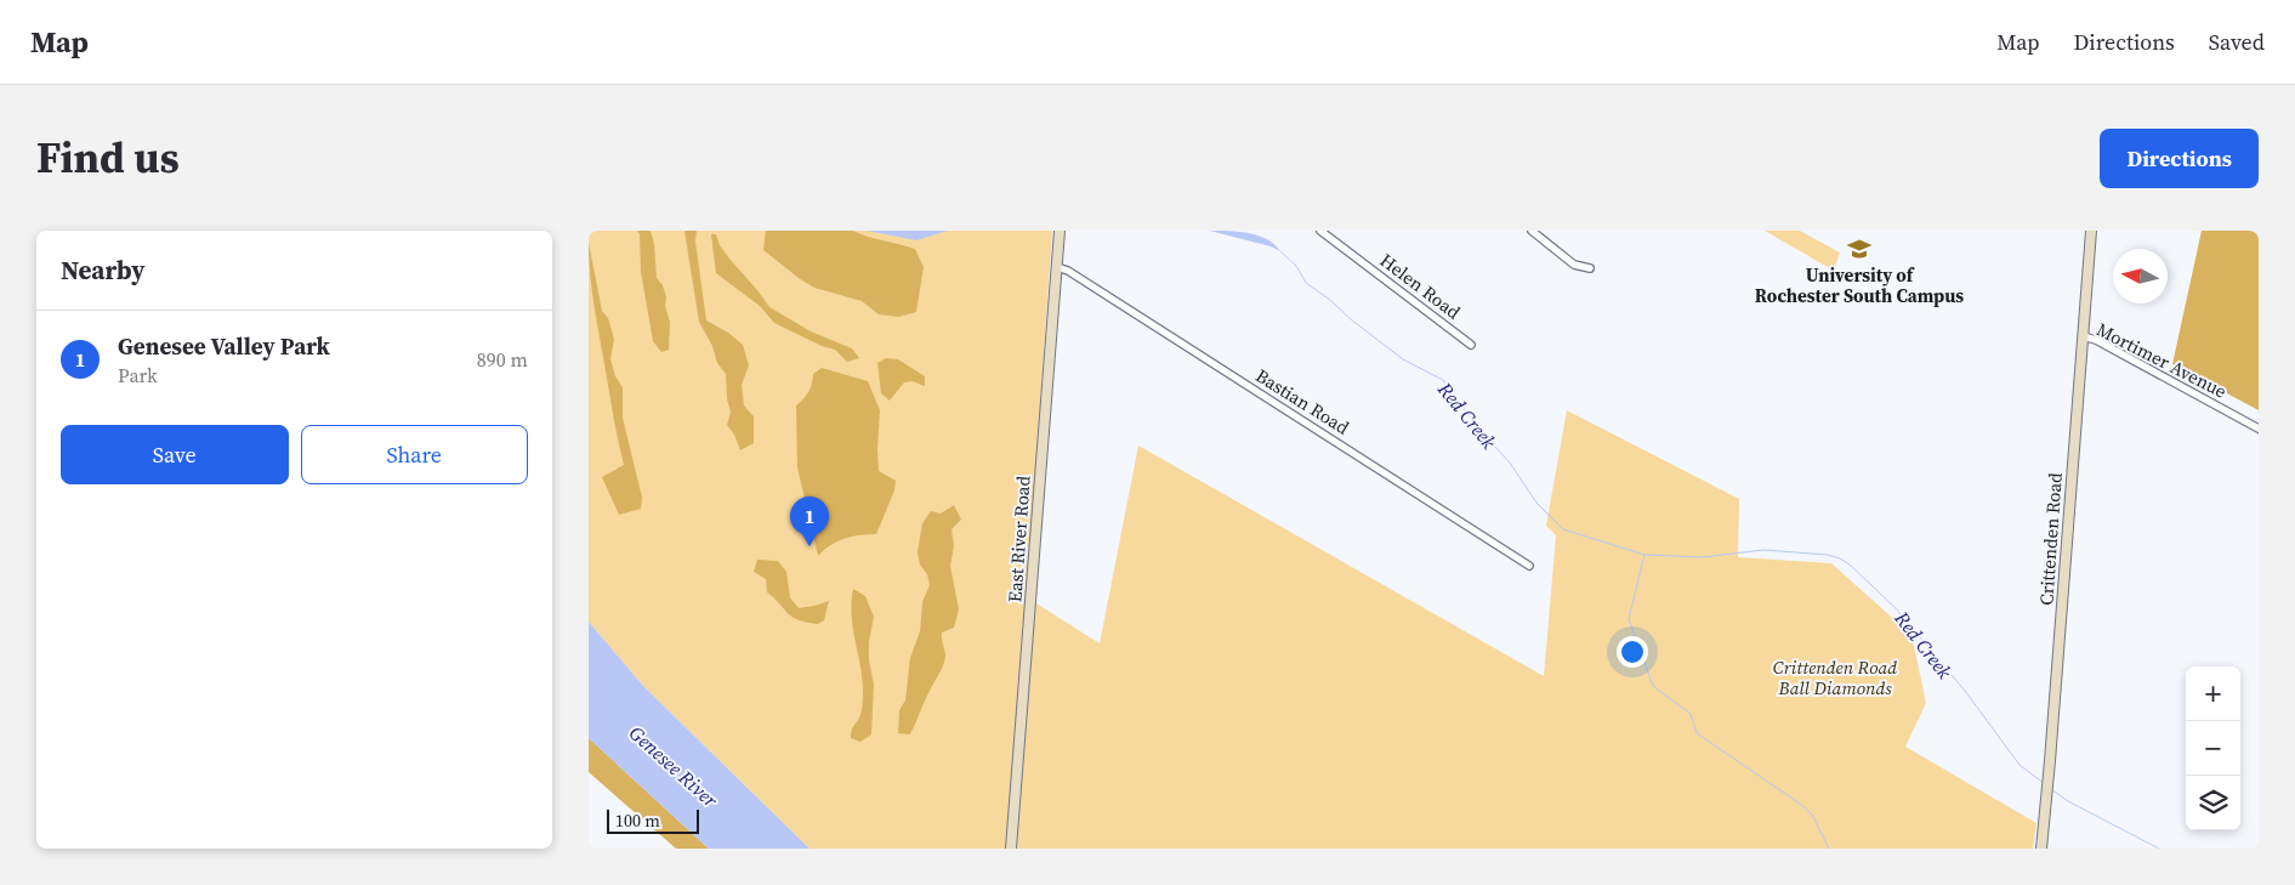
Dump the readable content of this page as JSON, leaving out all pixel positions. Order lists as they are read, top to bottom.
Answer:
{
  "streets": {
    "street": [
      "Helen Road",
      "Mortimer Avenue",
      "Bastian Road",
      "East River Road",
      "Crittenden Road"
    ]
  },
  "crossings": [
    ["Mortimer Avenue", "Crittenden Road"],
    ["Bastian Road", "East River Road"]
  ],
  "water": ["Red Creek", "Genesee River"],
  "parks": ["Crittenden Road Ball Diamonds"],
  "places": {
    "school or university": ["University of Rochester South Campus"]
  },
  "scale_bar": "100 m",
  "north": "left",
  "page": {
    "header": "Map",
    "nav": ["Map", "Directions", "Saved"],
    "title": "Find us",
    "buttons": [
      "Directions",
      ["Save", "Share"]
    ],
    "heading": "Nearby",
    "list": [
      {
        "mark": "1",
        "name": "Genesee Valley Park",
        "note": "Park",
        "value": "890 m"
      }
    ],
    "pins": "1",
    "map_buttons": ["+", "−"],
    "scale": "100 m"
  }
}
